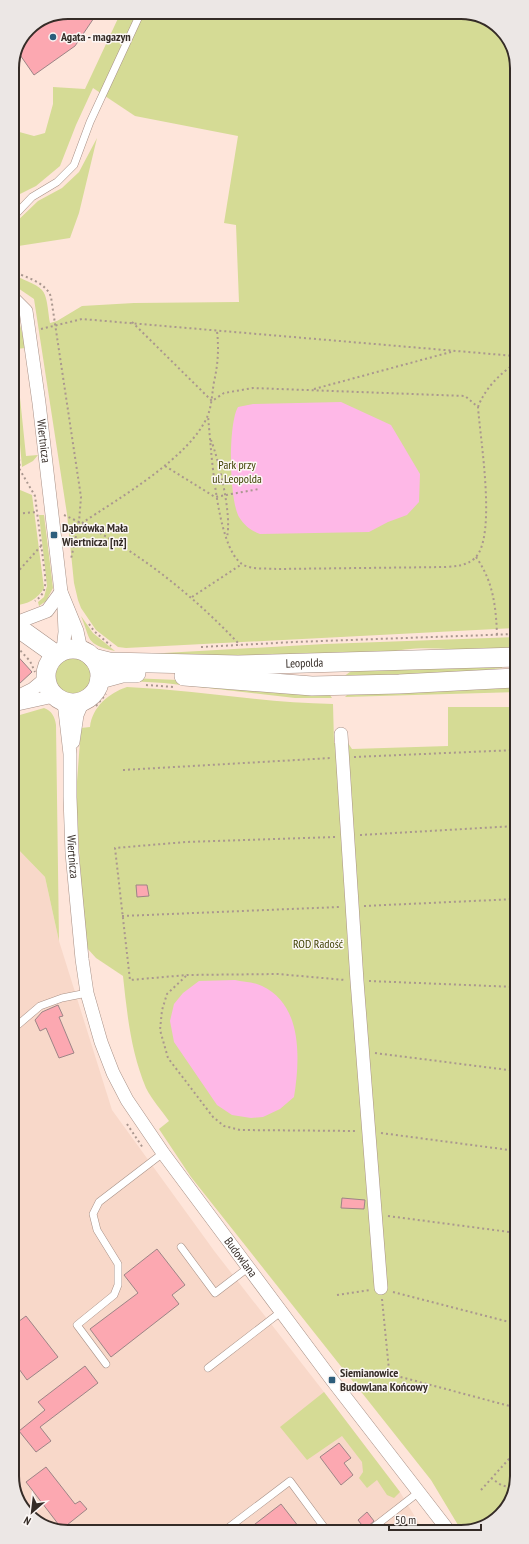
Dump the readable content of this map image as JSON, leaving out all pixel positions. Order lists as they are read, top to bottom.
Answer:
{
  "streets": {
    "street": ["Wiertnicza", "Leopolda", "Budowlana"]
  },
  "crossings": [
    ["Wiertnicza", "Leopolda"],
    ["Wiertnicza", "Budowlana"]
  ],
  "parks": ["Park przy ul. Leopolda", "ROD Radość"],
  "places": {
    "other": ["Agata - magazyn"],
    "transit": ["Dąbrówka Mała Wiertnicza [nż]", "Siemianowice Budowlana Końcowy"]
  },
  "scale_bar": "50 m",
  "north": "bottom left"
}
